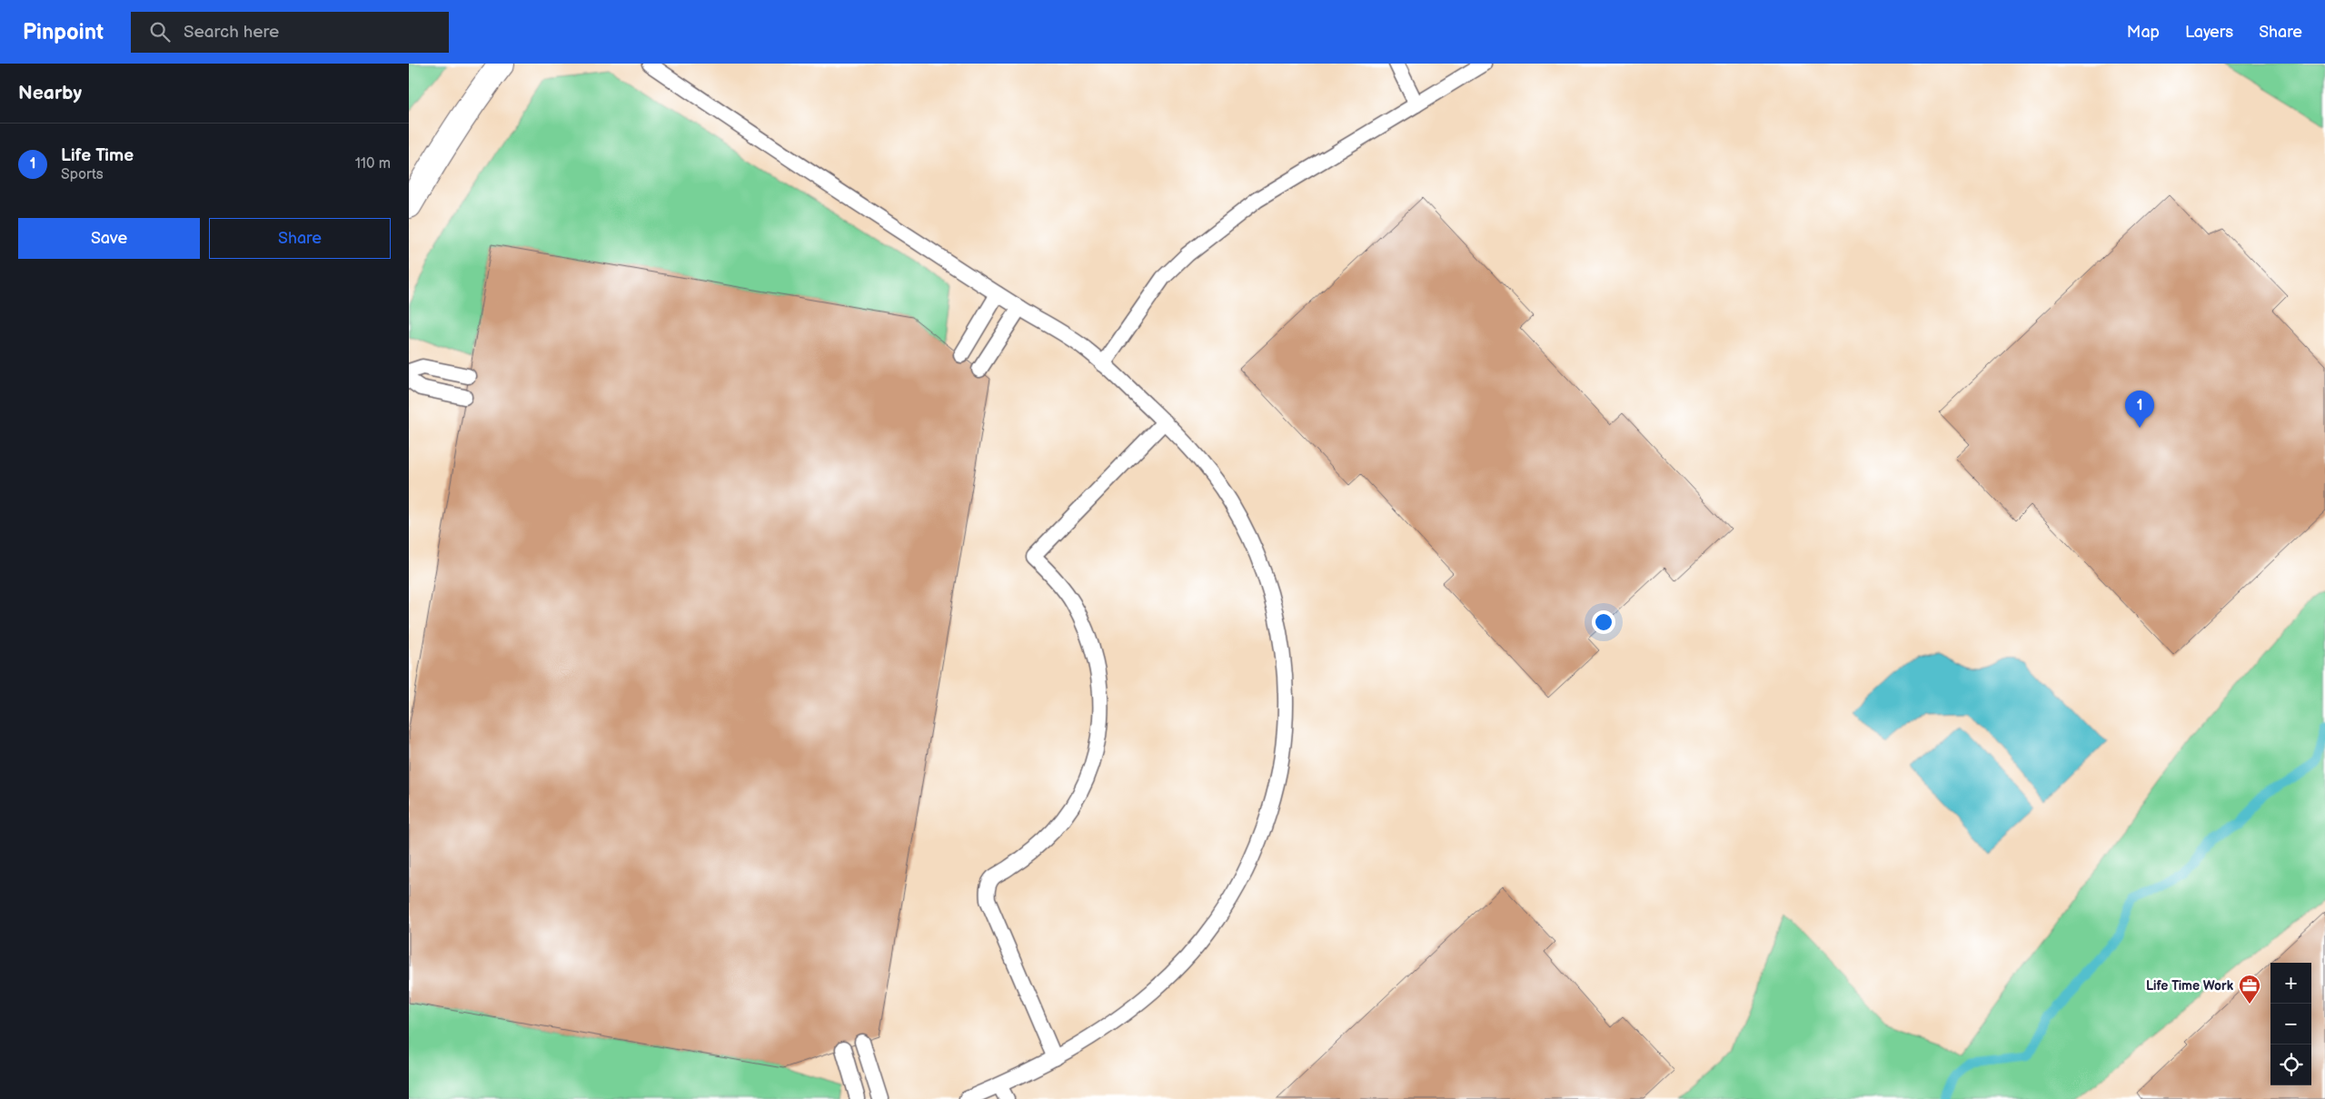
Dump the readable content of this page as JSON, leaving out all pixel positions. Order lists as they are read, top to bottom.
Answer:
{
  "places": {
    "office": ["Life Time Work"]
  },
  "page": {
    "header": "Pinpoint",
    "search": "Search here",
    "nav": ["Map", "Layers", "Share"],
    "heading": "Nearby",
    "list": [
      {
        "mark": "1",
        "name": "Life Time",
        "note": "Sports",
        "value": "110 m"
      }
    ],
    "buttons": ["Save", "Share"],
    "pins": "1",
    "map_buttons": ["+", "−"]
  }
}
